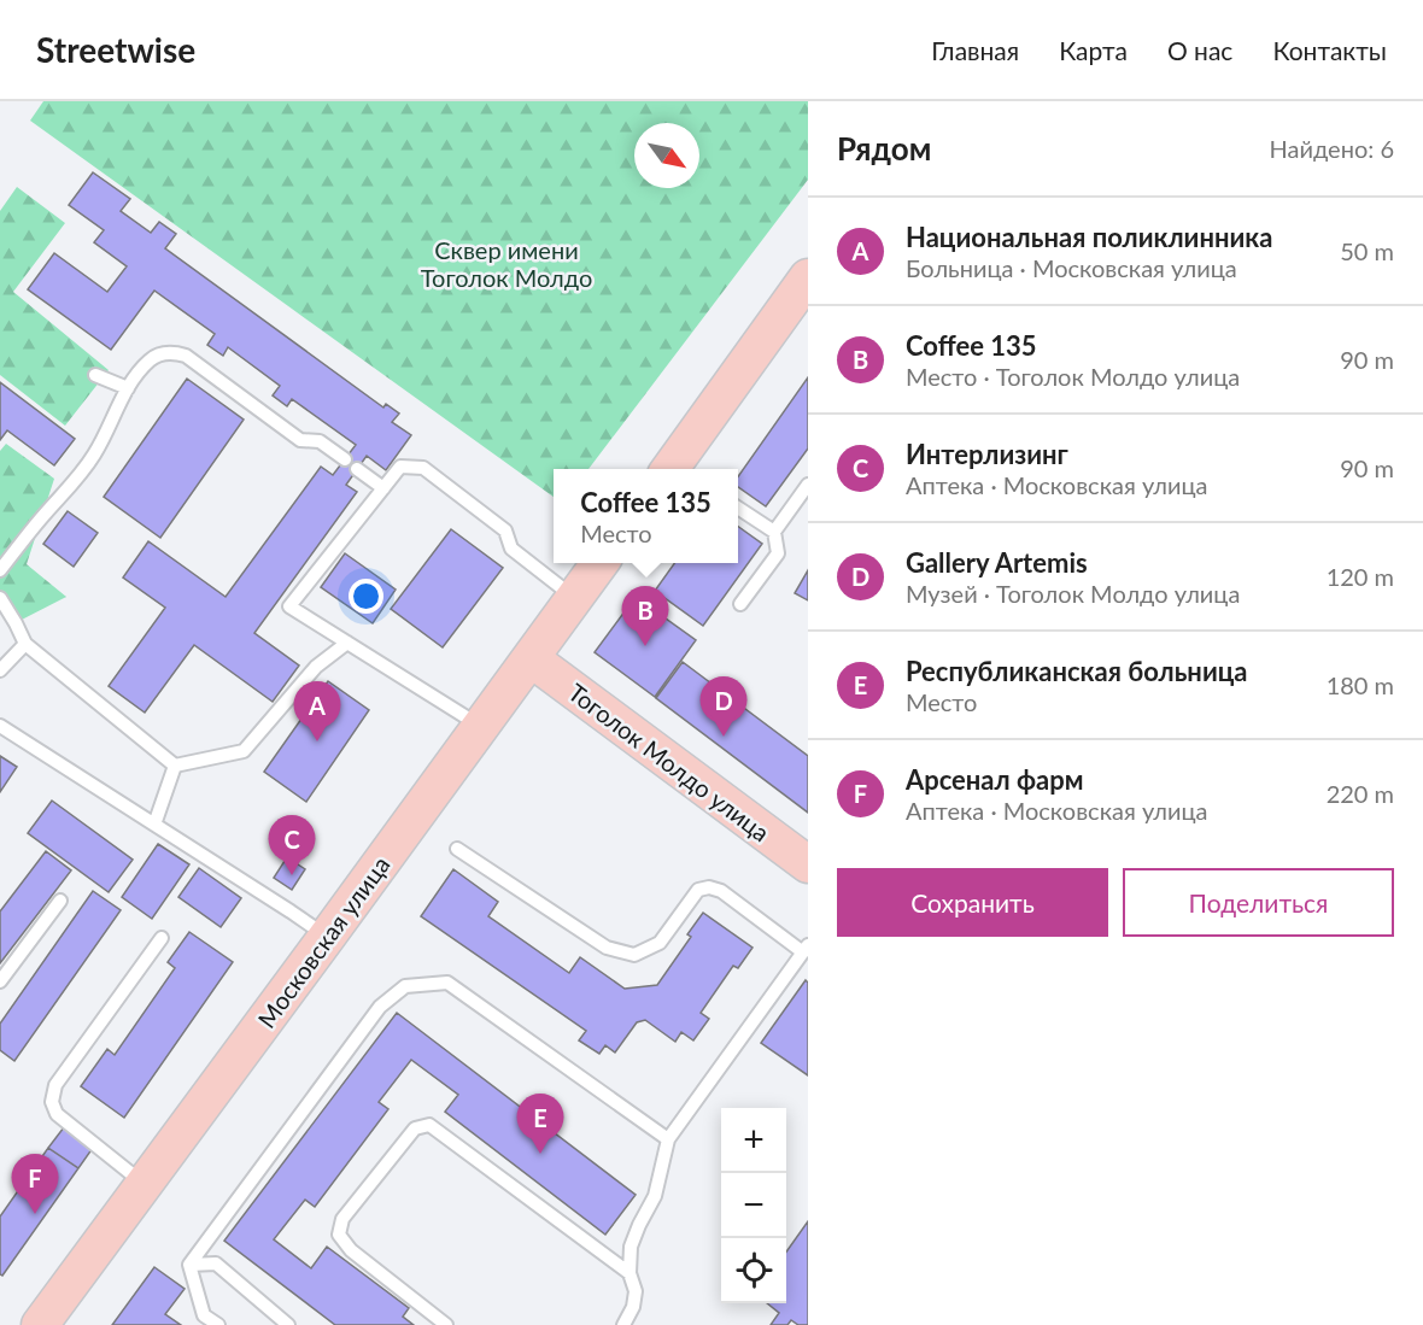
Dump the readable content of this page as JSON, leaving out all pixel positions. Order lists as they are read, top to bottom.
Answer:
{
  "streets": {
    "main road": ["Тоголок Молдо улица", "Московская улица"]
  },
  "crossings": [
    ["Тоголок Молдо улица", "Московская улица"]
  ],
  "parks": ["Сквер имени Тоголок Молдо"],
  "north": "bottom right",
  "page": {
    "header": "Streetwise",
    "nav": [
      "Главная",
      "Карта",
      "О нас",
      "Контакты"
    ],
    "heading": ["Рядом", "Найдено: 6"],
    "list": [
      {
        "mark": "A",
        "name": "Национальная поликлинника",
        "note": "Больница · Московская улица",
        "value": "50 m"
      },
      {
        "mark": "B",
        "name": "Coffee 135",
        "note": "Место · Тоголок Молдо улица",
        "value": "90 m"
      },
      {
        "mark": "C",
        "name": "Интерлизинг",
        "note": "Аптека · Московская улица",
        "value": "90 m"
      },
      {
        "mark": "D",
        "name": "Gallery Artemis",
        "note": "Музей · Тоголок Молдо улица",
        "value": "120 m"
      },
      {
        "mark": "E",
        "name": "Республиканская больница",
        "note": "Место",
        "value": "180 m"
      },
      {
        "mark": "F",
        "name": "Арсенал фарм",
        "note": "Аптека · Московская улица",
        "value": "220 m"
      }
    ],
    "popup": ["Coffee 135", "Место"],
    "pins": [
      "B",
      "D",
      "A",
      "C",
      "E",
      "F"
    ],
    "buttons": ["Сохранить", "Поделиться"],
    "map_buttons": ["+", "−"]
  }
}
